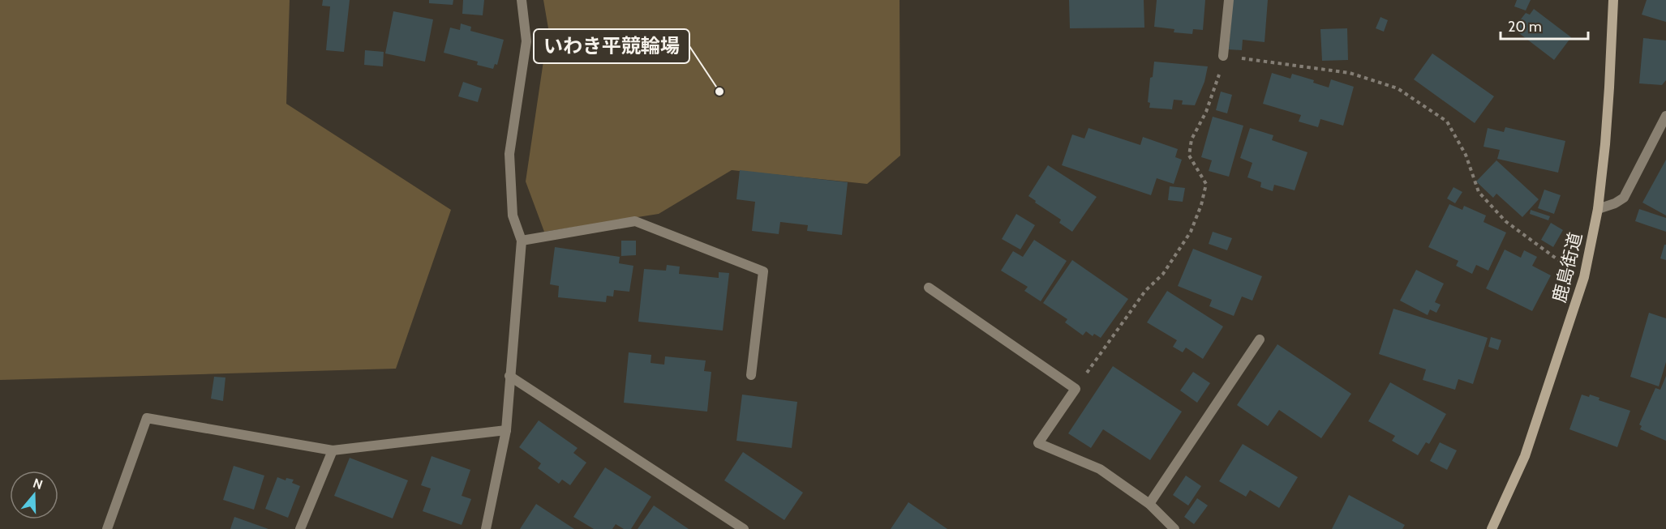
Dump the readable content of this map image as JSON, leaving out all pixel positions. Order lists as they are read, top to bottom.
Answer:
{
  "streets": {
    "street": ["鹿島街道"]
  },
  "places": ["いわき平競輪場"],
  "scale_bar": "20 m",
  "north": "top"
}
